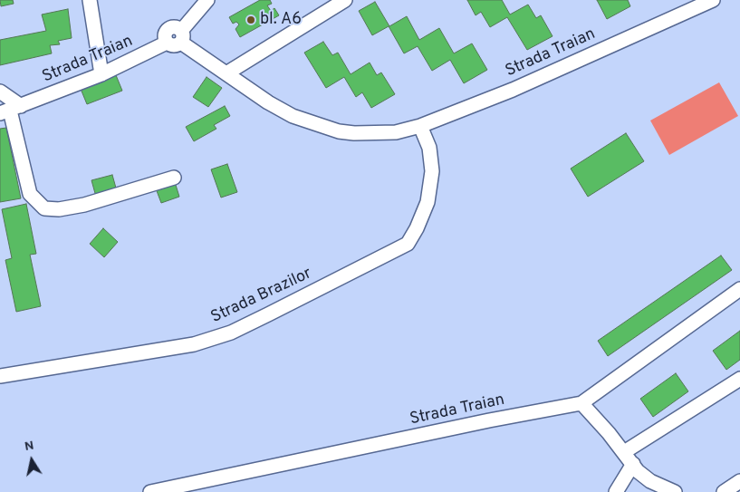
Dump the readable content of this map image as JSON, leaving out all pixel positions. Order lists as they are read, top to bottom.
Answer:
{
  "streets": {
    "street": ["Strada Traian", "Strada Brazilor"]
  },
  "crossings": [
    ["Strada Traian", "Strada Brazilor"]
  ],
  "places": ["bl. A6"],
  "north": "top"
}
